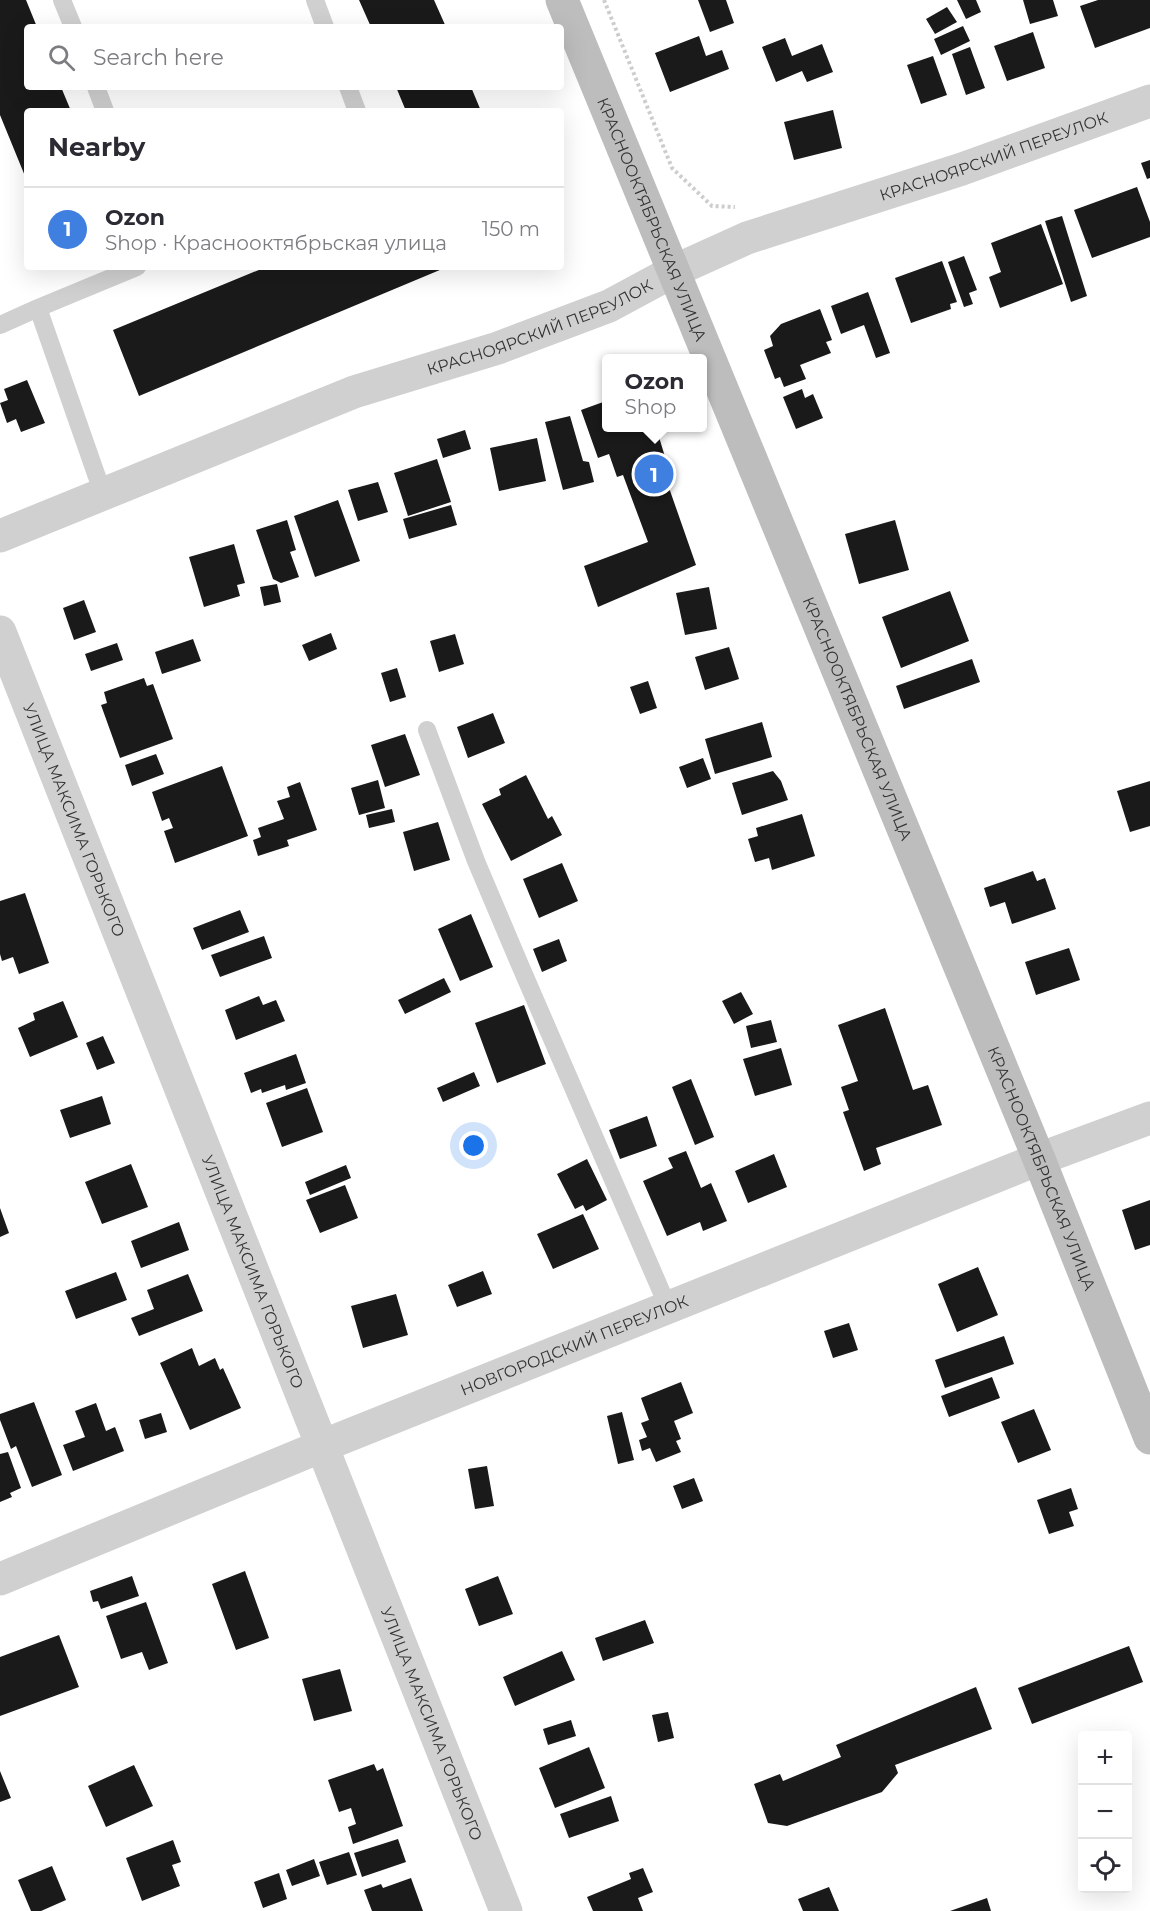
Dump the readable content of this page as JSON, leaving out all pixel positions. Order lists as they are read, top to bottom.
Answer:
{
  "streets": {
    "main road": ["КРАСНООКТЯБРЬСКАЯ УЛИЦА"],
    "street": ["КРАСНОЯРСКИЙ ПЕРЕУЛОК", "УЛИЦА МАКСИМА ГОРЬКОГО", "НОВГОРОДСКИЙ ПЕРЕУЛОК"]
  },
  "crossings": [
    ["КРАСНОЯРСКИЙ ПЕРЕУЛОК", "КРАСНООКТЯБРЬСКАЯ УЛИЦА"],
    ["КРАСНООКТЯБРЬСКАЯ УЛИЦА", "НОВГОРОДСКИЙ ПЕРЕУЛОК"],
    ["УЛИЦА МАКСИМА ГОРЬКОГО", "НОВГОРОДСКИЙ ПЕРЕУЛОК"]
  ],
  "page": {
    "search": "Search here",
    "heading": "Nearby",
    "list": [
      {
        "mark": "1",
        "name": "Ozon",
        "note": "Shop · Краснооктябрьская улица",
        "value": "150 m"
      }
    ],
    "popup": ["Ozon", "Shop"],
    "pins": "1",
    "map_buttons": ["+", "−"]
  }
}
